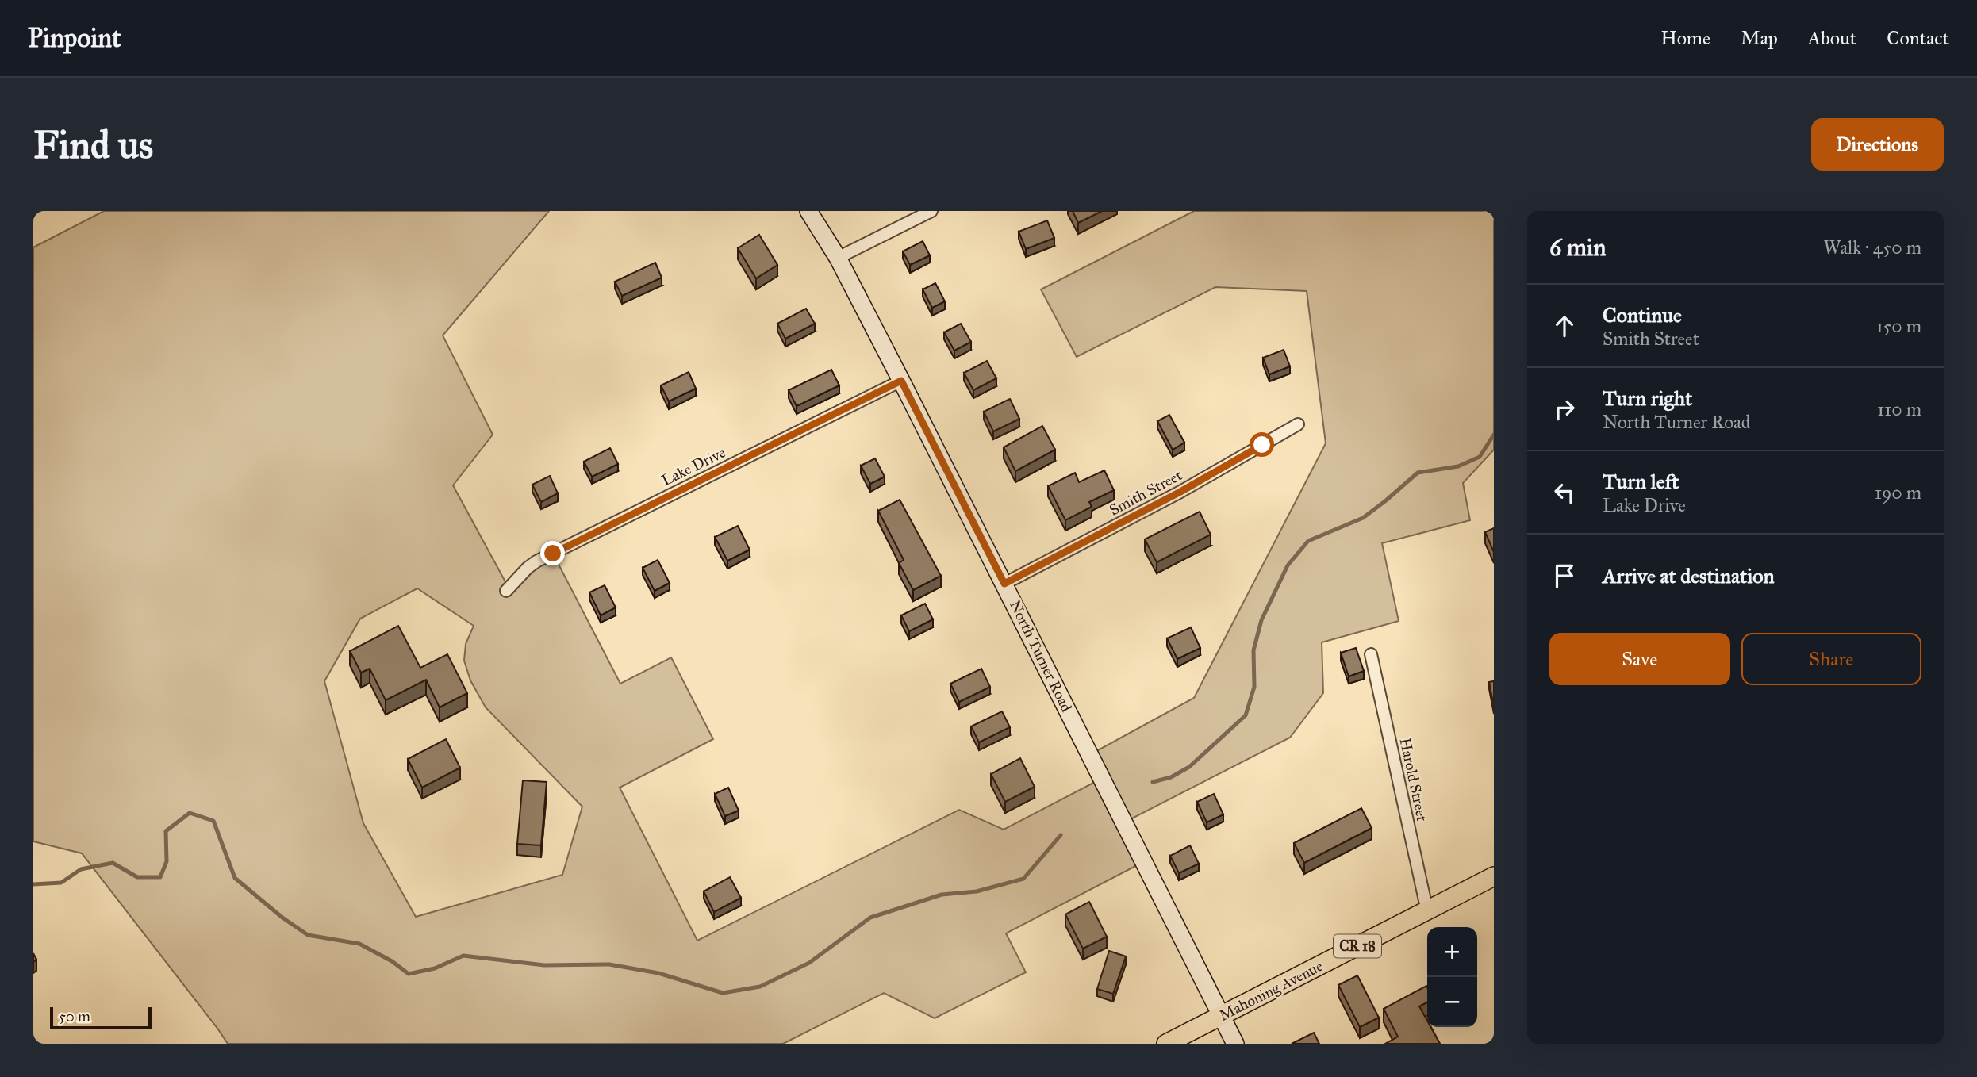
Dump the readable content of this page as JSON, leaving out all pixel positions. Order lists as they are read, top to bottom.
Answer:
{
  "streets": {
    "main road": ["CR 18", "Mahoning Avenue"],
    "street": [
      "Lake Drive",
      "Smith Street",
      "North Turner Road",
      "Harold Street"
    ]
  },
  "crossings": [
    ["Lake Drive", "North Turner Road"],
    ["Smith Street", "North Turner Road"],
    ["North Turner Road", "Mahoning Avenue"],
    ["Harold Street", "Mahoning Avenue"]
  ],
  "scale_bar": "50 m",
  "page": {
    "header": "Pinpoint",
    "nav": [
      "Home",
      "Map",
      "About",
      "Contact"
    ],
    "buttons": [
      "Directions",
      ["Save", "Share"]
    ],
    "title": "Find us",
    "heading": ["6 min", "Walk · 450 m"],
    "list": [
      ["Continue", "Smith Street", "150 m"],
      ["Turn right", "North Turner Road", "110 m"],
      ["Turn left", "Lake Drive", "190 m"],
      "Arrive at destination"
    ],
    "map_buttons": ["+", "−"],
    "scale": "50 m"
  }
}
